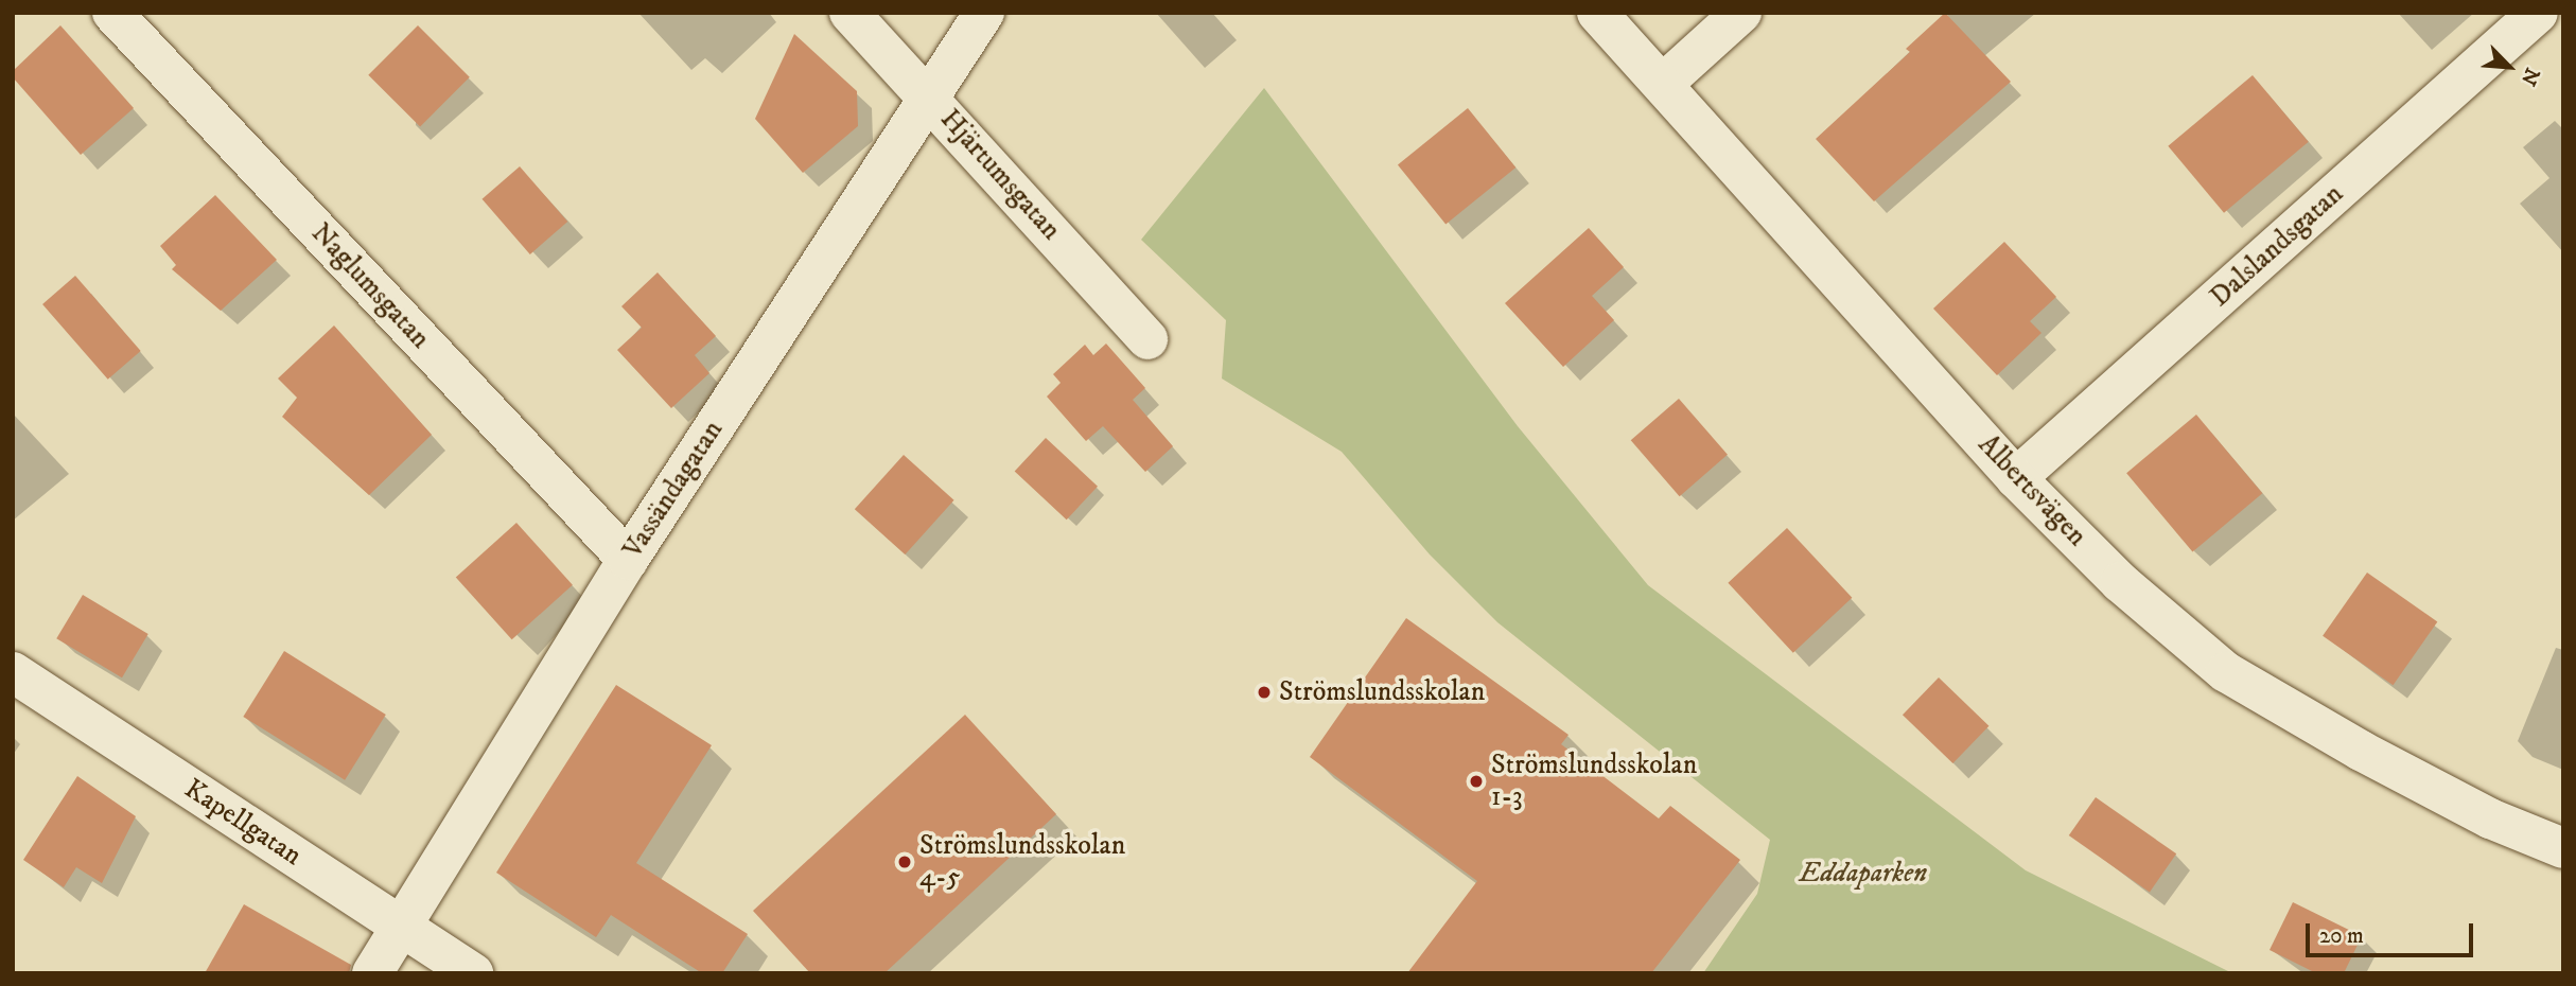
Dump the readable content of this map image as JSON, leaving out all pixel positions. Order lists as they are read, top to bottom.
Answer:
{
  "streets": {
    "street": [
      "Hjärtumsgatan",
      "Dalslandsgatan",
      "Naglumsgatan",
      "Vassändagatan",
      "Albertsvägen",
      "Kapellgatan"
    ]
  },
  "crossings": [
    ["Hjärtumsgatan", "Vassändagatan"],
    ["Dalslandsgatan", "Albertsvägen"],
    ["Naglumsgatan", "Vassändagatan"],
    ["Vassändagatan", "Kapellgatan"]
  ],
  "parks": ["Eddaparken"],
  "places": ["Strömslundsskolan", "Strömslundsskolan 1-3", "Strömslundsskolan 4-5"],
  "scale_bar": "20 m",
  "north": "bottom right"
}
